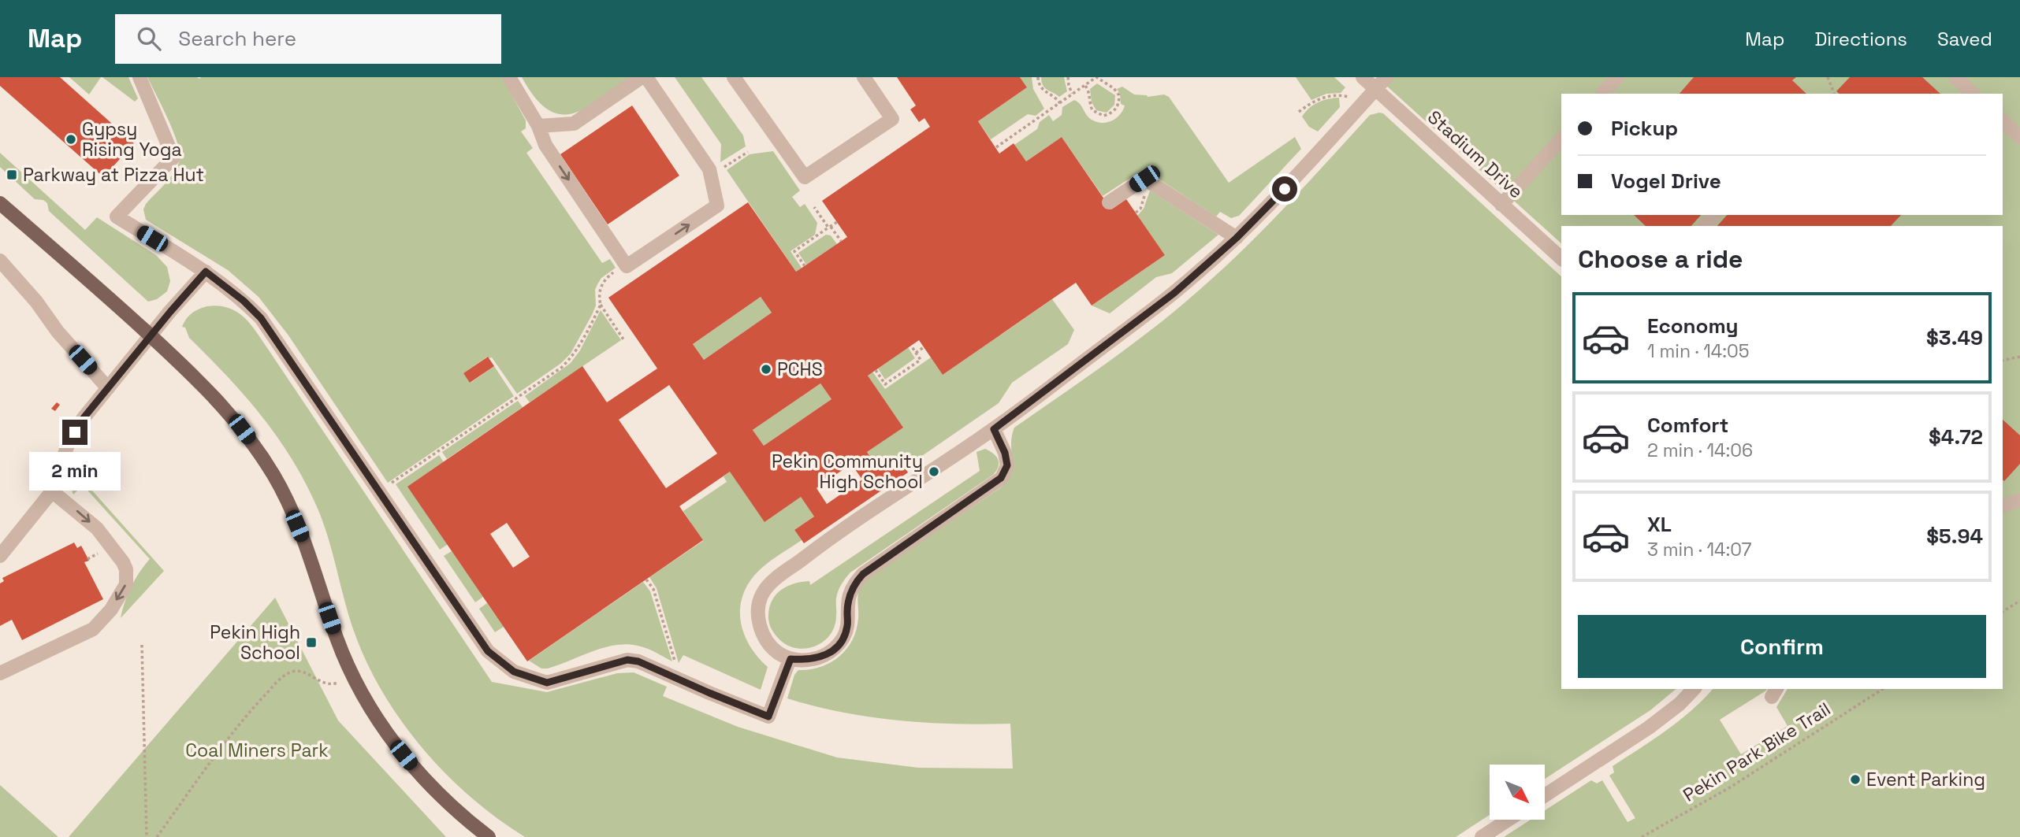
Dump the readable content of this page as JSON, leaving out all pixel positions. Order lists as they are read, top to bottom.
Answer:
{
  "streets": {
    "street": ["Stadium Drive"],
    "path": ["Pekin Park Bike Trail"]
  },
  "parks": ["Coal Miners Park"],
  "places": {
    "other": [
      "Gypsy Rising Yoga",
      "PCHS",
      "Pekin Community High School",
      "Event Parking"
    ],
    "transit": ["Parkway at Pizza Hut", "Pekin High School"]
  },
  "north": "bottom right",
  "page": {
    "header": "Map",
    "search": "Search here",
    "nav": ["Map", "Directions", "Saved"],
    "banner": ["Pickup", "Vogel Drive"],
    "heading": "Choose a ride",
    "list": [
      {
        "name": "Economy",
        "note": "1 min · 14:05",
        "value": "$3.49"
      },
      {
        "name": "Comfort",
        "note": "2 min · 14:06",
        "value": "$4.72"
      },
      {
        "name": "XL",
        "note": "3 min · 14:07",
        "value": "$5.94"
      }
    ],
    "bubble": "2 min",
    "buttons": "Confirm"
  }
}
